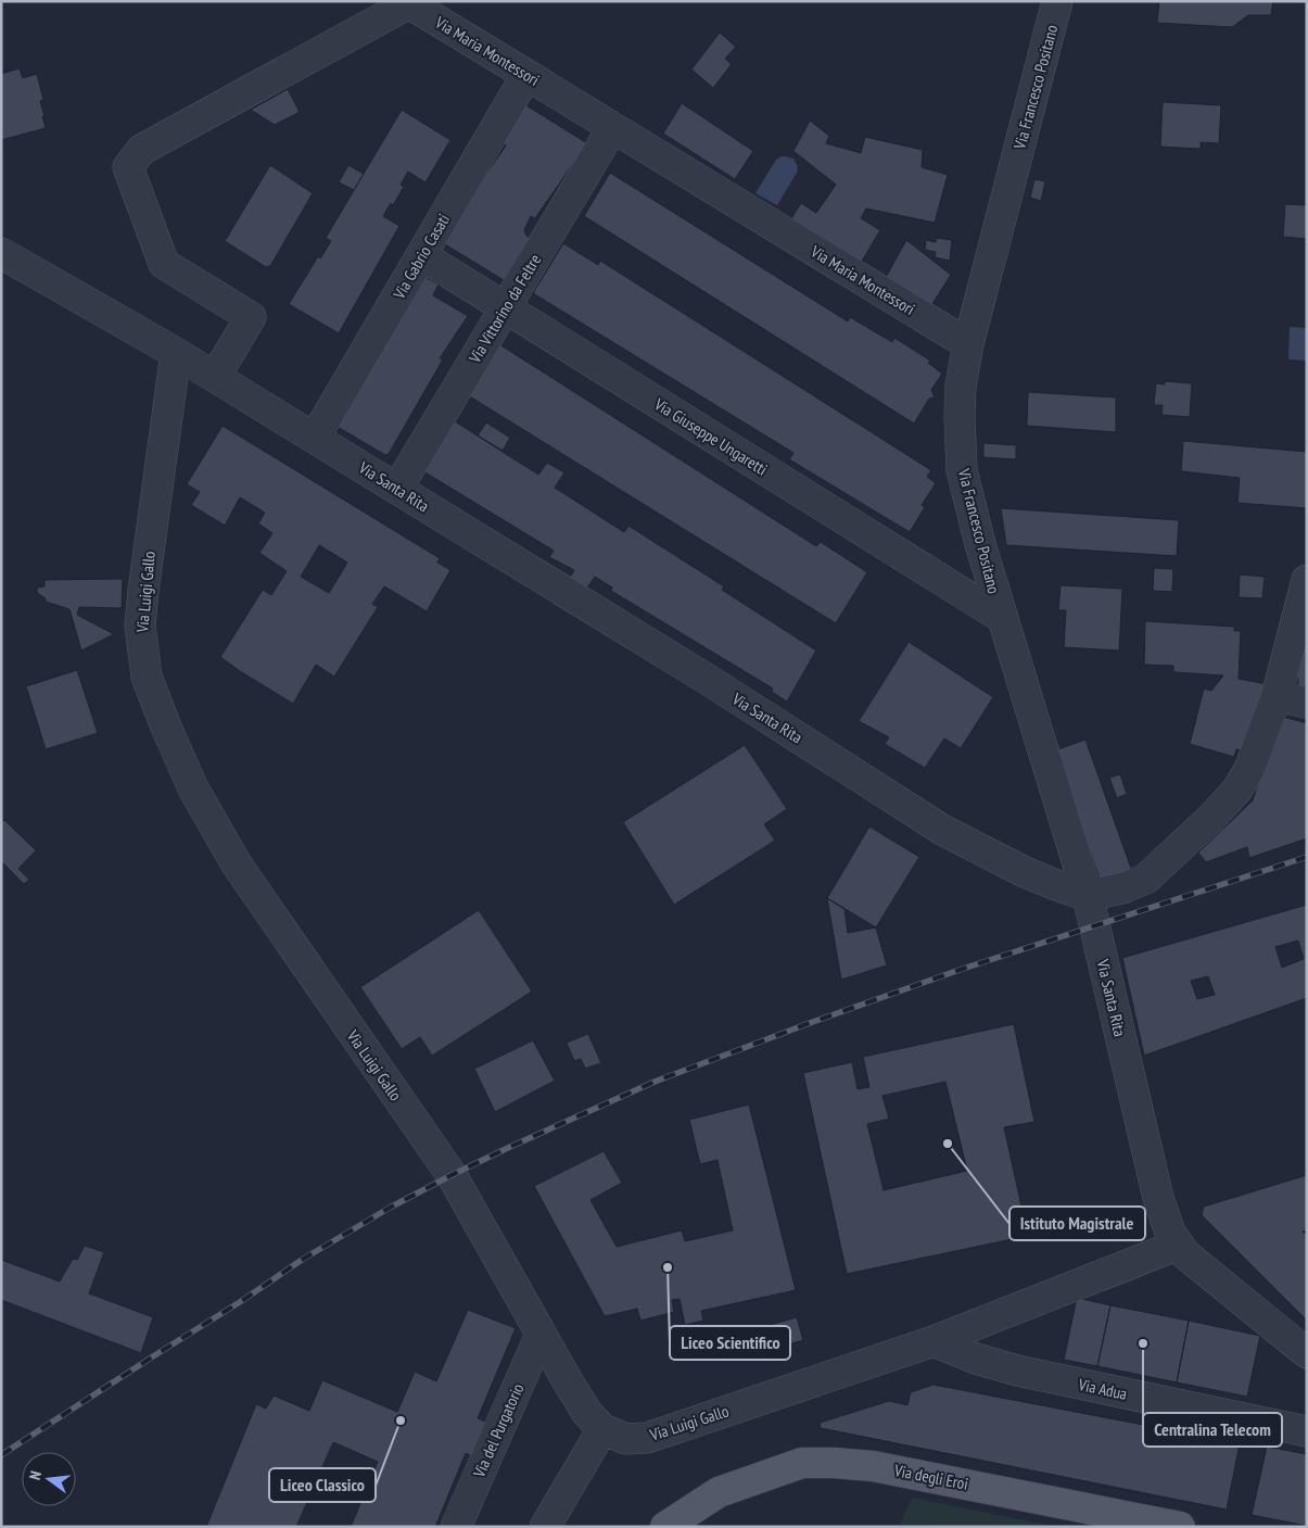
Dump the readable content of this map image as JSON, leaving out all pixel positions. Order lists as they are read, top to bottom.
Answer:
{
  "streets": {
    "main road": ["Via degli Eroi"],
    "street": [
      "Via Maria Montessori",
      "Via Francesco Positano",
      "Via Gabrio Casati",
      "Via Vittorino da Feltre",
      "Via Giuseppe Ungaretti",
      "Via Santa Rita",
      "Via Luigi Gallo",
      "Via Adua",
      "Via del Purgatorio"
    ]
  },
  "crossings": [
    ["Via Maria Montessori", "Via Francesco Positano"],
    ["Via Maria Montessori", "Via Gabrio Casati"],
    ["Via Maria Montessori", "Via Vittorino da Feltre"],
    ["Via Maria Montessori", "Via Santa Rita"],
    ["Via Francesco Positano", "Via Giuseppe Ungaretti"],
    ["Via Francesco Positano", "Via Santa Rita"],
    ["Via Gabrio Casati", "Via Giuseppe Ungaretti"],
    ["Via Gabrio Casati", "Via Santa Rita"],
    ["Via Vittorino da Feltre", "Via Giuseppe Ungaretti"],
    ["Via Vittorino da Feltre", "Via Santa Rita"],
    ["Via Santa Rita", "Via Luigi Gallo"],
    ["Via Luigi Gallo", "Via Adua"],
    ["Via Luigi Gallo", "Via del Purgatorio"]
  ],
  "places": [
    "Istituto Magistrale",
    "Liceo Scientifico",
    "Centralina Telecom",
    "Liceo Classico"
  ],
  "north": "left"
}
